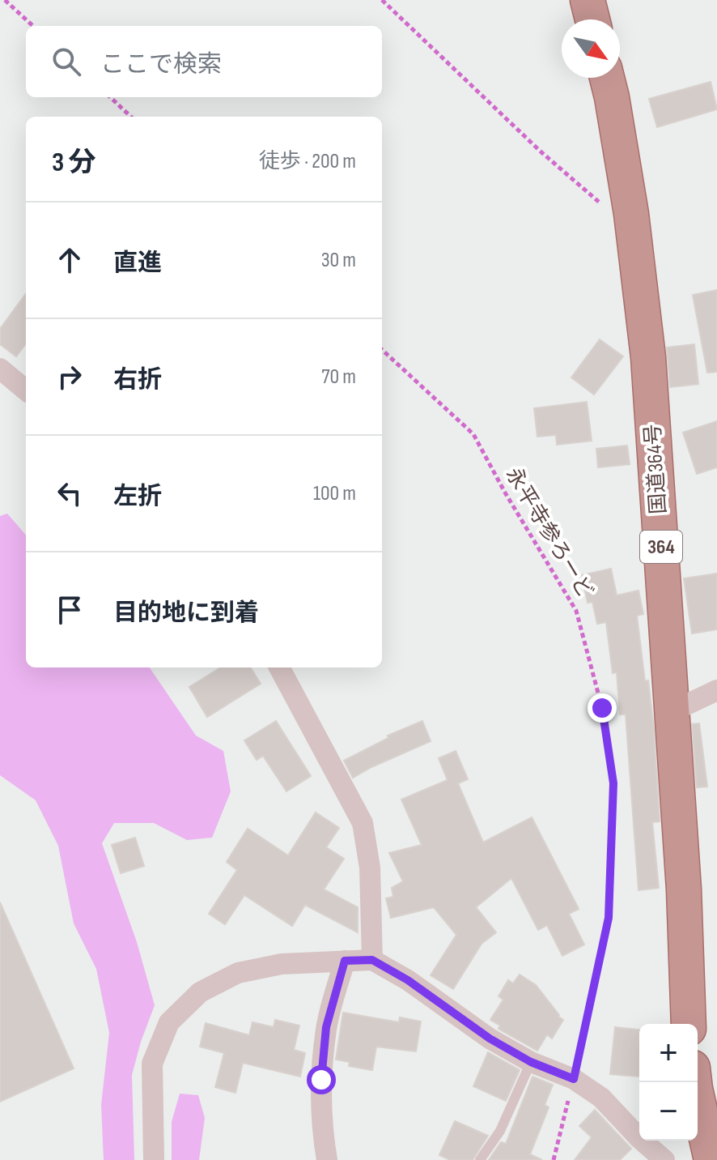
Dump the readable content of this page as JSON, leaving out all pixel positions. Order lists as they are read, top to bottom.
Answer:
{
  "streets": {
    "highway": ["国道364号", "364"],
    "path": ["永平寺参ろーど"]
  },
  "north": "bottom right",
  "page": {
    "search": "ここで検索",
    "heading": ["3 分", "徒歩 · 200 m"],
    "list": [
      ["直進", "30 m"],
      ["右折", "70 m"],
      ["左折", "100 m"],
      "目的地に到着"
    ],
    "map_buttons": ["+", "−"]
  }
}
